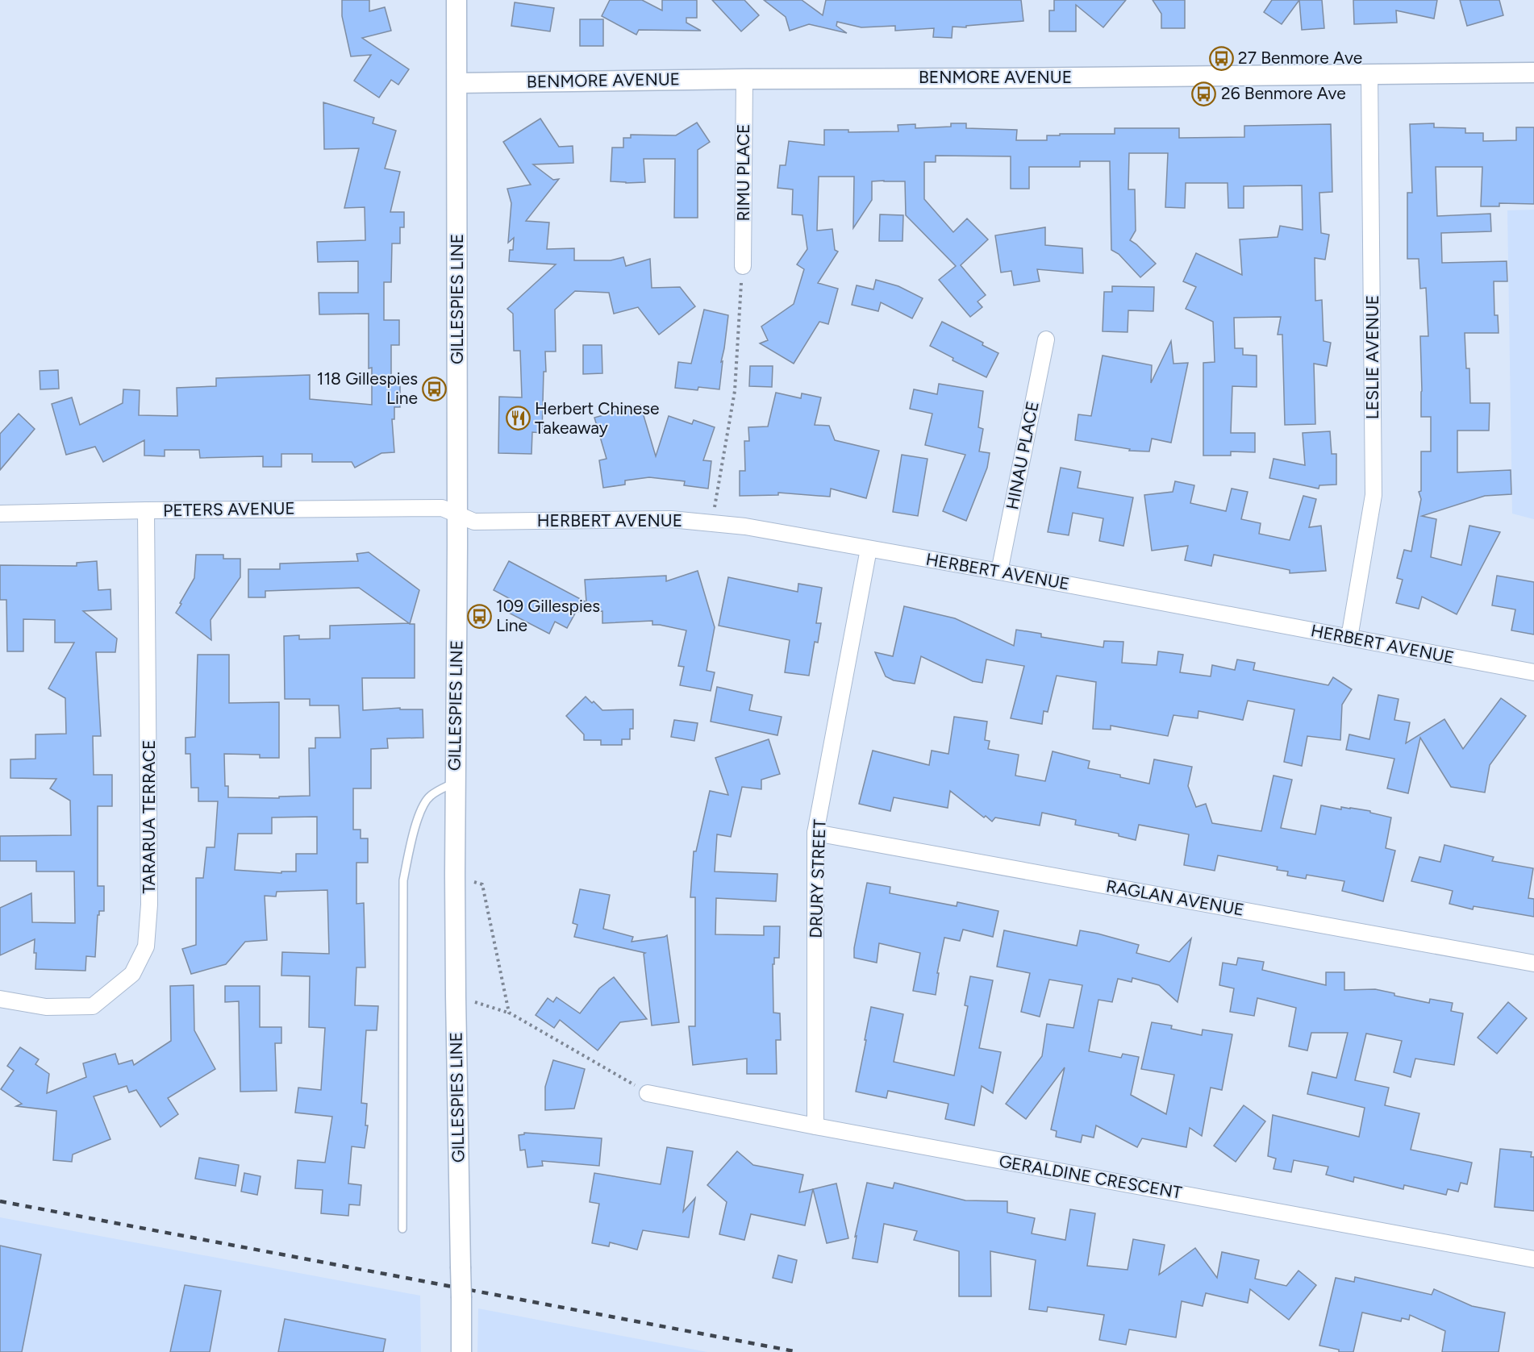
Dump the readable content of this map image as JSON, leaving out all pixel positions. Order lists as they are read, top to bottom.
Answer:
{
  "streets": {
    "street": [
      "BENMORE AVENUE",
      "RIMU PLACE",
      "GILLESPIES LINE",
      "LESLIE AVENUE",
      "HINAU PLACE",
      "PETERS AVENUE",
      "HERBERT AVENUE",
      "TARARUA TERRACE",
      "DRURY STREET",
      "RAGLAN AVENUE",
      "GERALDINE CRESCENT"
    ]
  },
  "crossings": [
    ["BENMORE AVENUE", "RIMU PLACE"],
    ["BENMORE AVENUE", "GILLESPIES LINE"],
    ["BENMORE AVENUE", "LESLIE AVENUE"],
    ["GILLESPIES LINE", "PETERS AVENUE"],
    ["GILLESPIES LINE", "HERBERT AVENUE"],
    ["LESLIE AVENUE", "HERBERT AVENUE"],
    ["HINAU PLACE", "HERBERT AVENUE"],
    ["PETERS AVENUE", "HERBERT AVENUE"],
    ["PETERS AVENUE", "TARARUA TERRACE"],
    ["HERBERT AVENUE", "DRURY STREET"],
    ["DRURY STREET", "RAGLAN AVENUE"],
    ["DRURY STREET", "GERALDINE CRESCENT"]
  ],
  "places": {
    "bus stop": [
      "27 Benmore Ave",
      "26 Benmore Ave",
      "118 Gillespies Line",
      "109 Gillespies Line"
    ],
    "restaurant": ["Herbert Chinese Takeaway"]
  }
}
